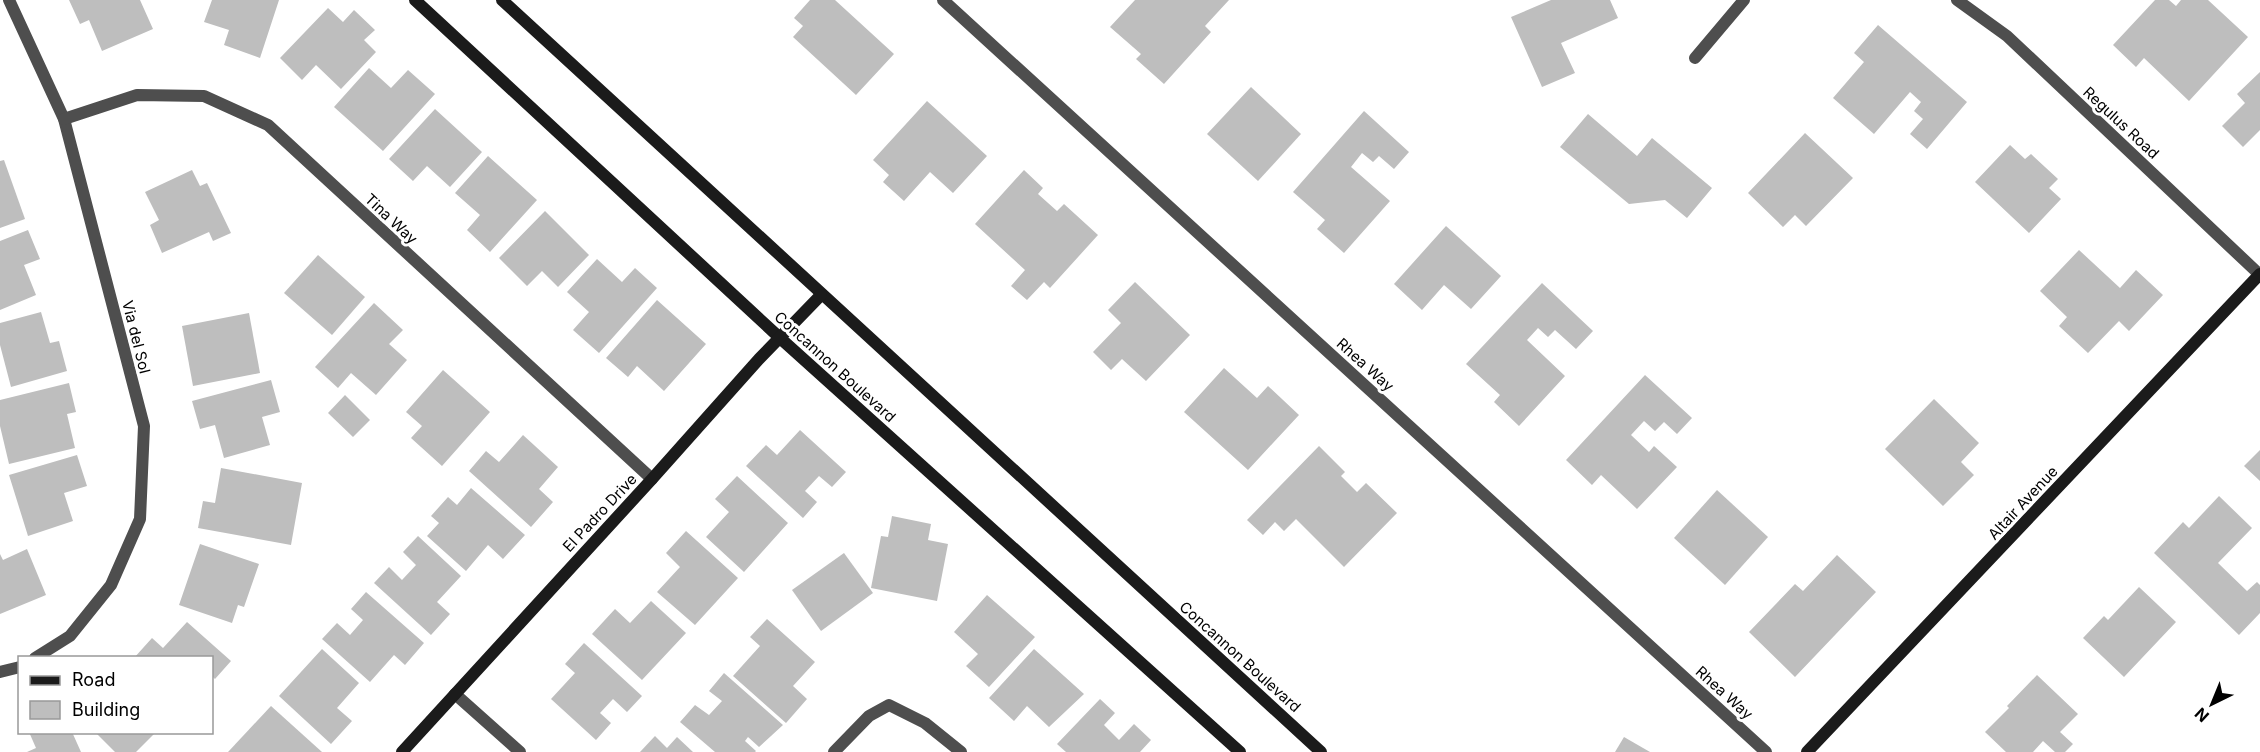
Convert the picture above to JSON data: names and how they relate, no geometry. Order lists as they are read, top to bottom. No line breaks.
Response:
{"streets":{"main road":["Concannon Boulevard","Altair Avenue","El Padro Drive"],"street":["Regulus Road","Tina Way","Via del Sol","Rhea Way"]},"crossings":[["Regulus Road","Altair Avenue"],["Tina Way","Via del Sol"],["Tina Way","El Padro Drive"],["Concannon Boulevard","El Padro Drive"]],"legend":["Road","Building"],"north":"bottom left"}
